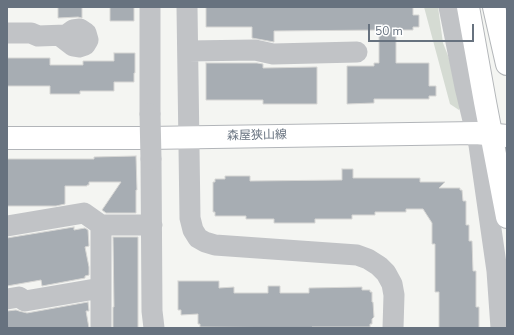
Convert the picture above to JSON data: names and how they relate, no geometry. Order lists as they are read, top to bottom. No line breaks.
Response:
{"streets":{"main road":["森屋狭山線"]},"scale_bar":"50 m"}
